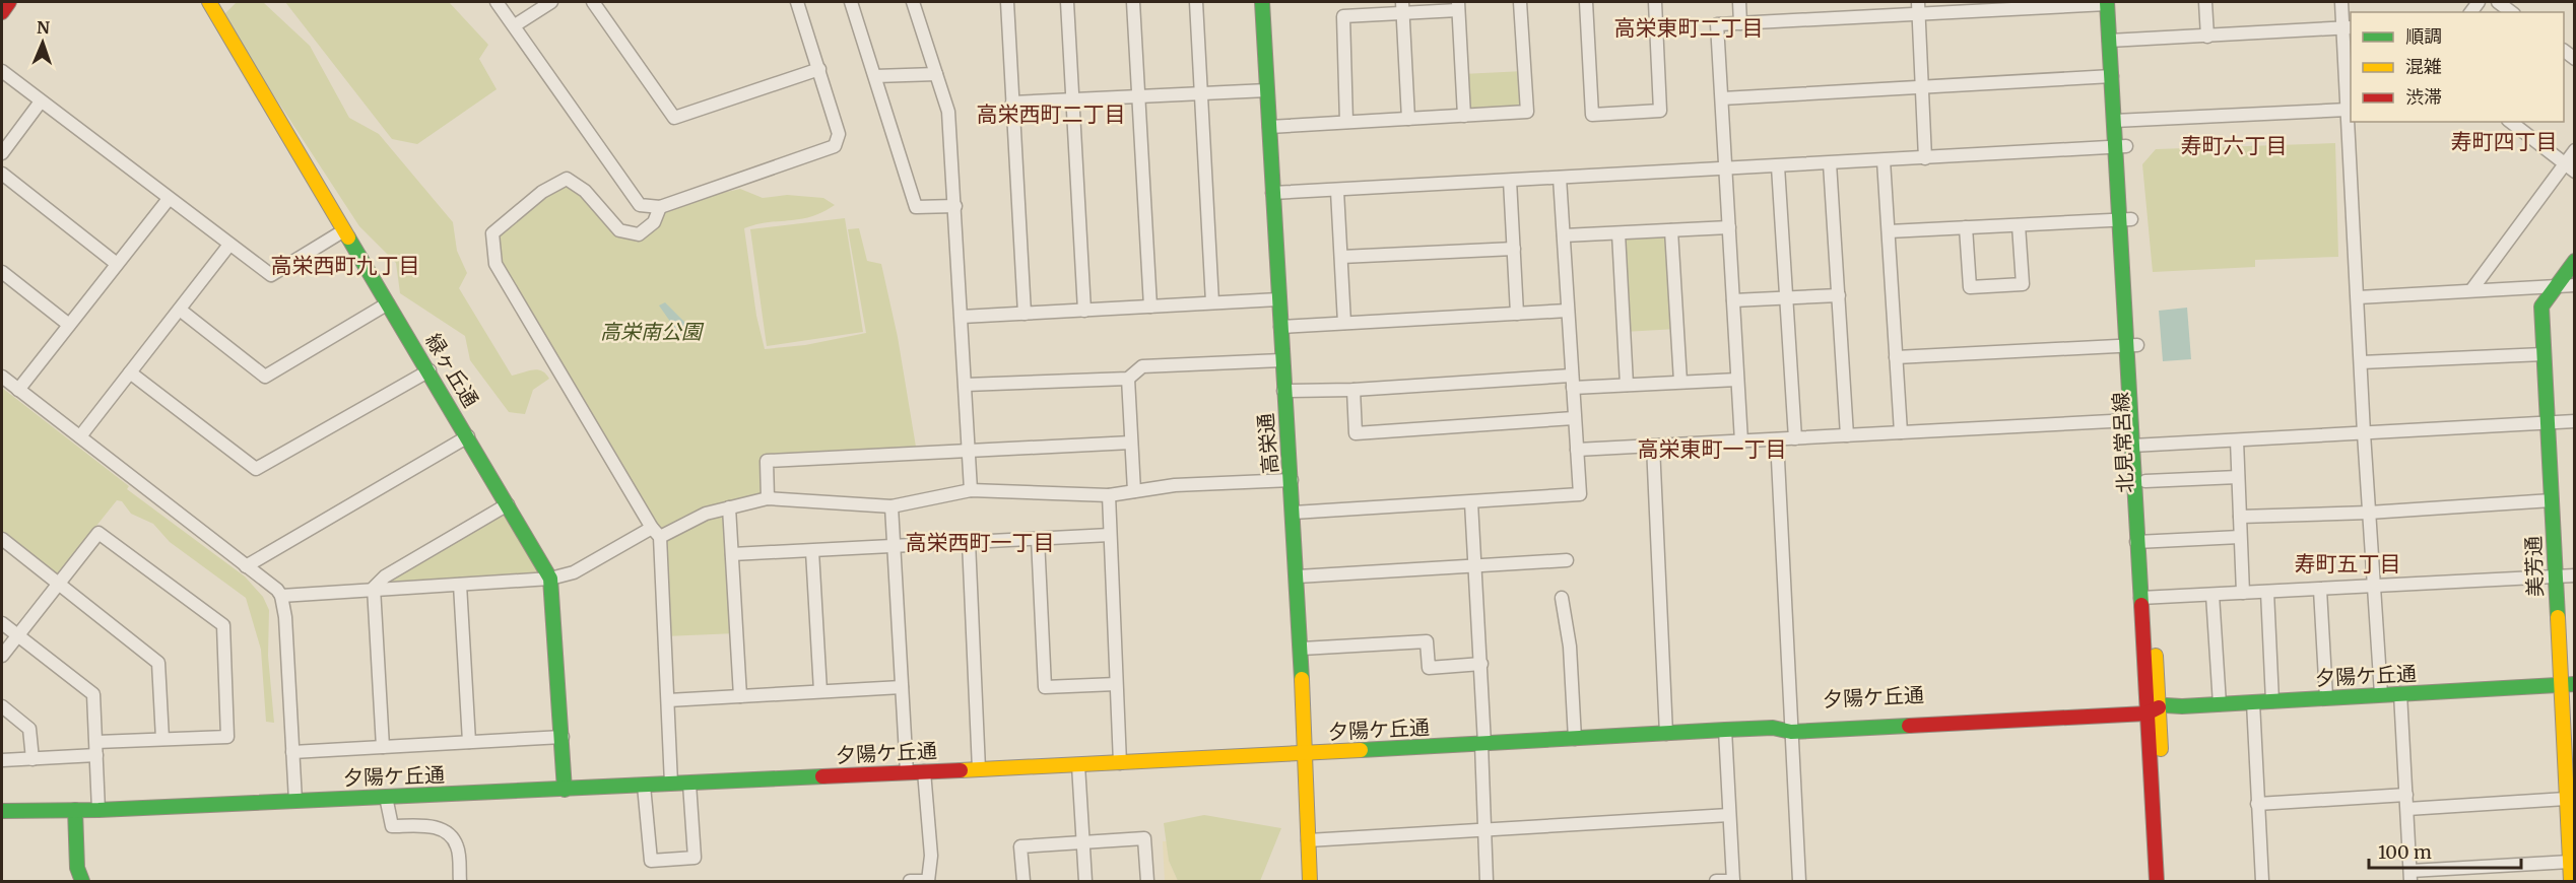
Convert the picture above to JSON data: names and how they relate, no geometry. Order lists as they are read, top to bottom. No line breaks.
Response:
{"streets":{"street":["緑ヶ丘通","北見常呂線","高栄通","美芳通","夕陽ケ丘通"]},"crossings":[["緑ヶ丘通","夕陽ケ丘通"],["北見常呂線","夕陽ケ丘通"],["高栄通","夕陽ケ丘通"],["美芳通","夕陽ケ丘通"]],"districts":["高栄東町二丁目","高栄西町二丁目","寿町四丁目","寿町六丁目","高栄西町九丁目","高栄東町一丁目","高栄西町一丁目","寿町五丁目"],"parks":["高栄南公園"],"legend":["順調","混雑","渋滞"],"scale_bar":"100 m","north":"top"}
